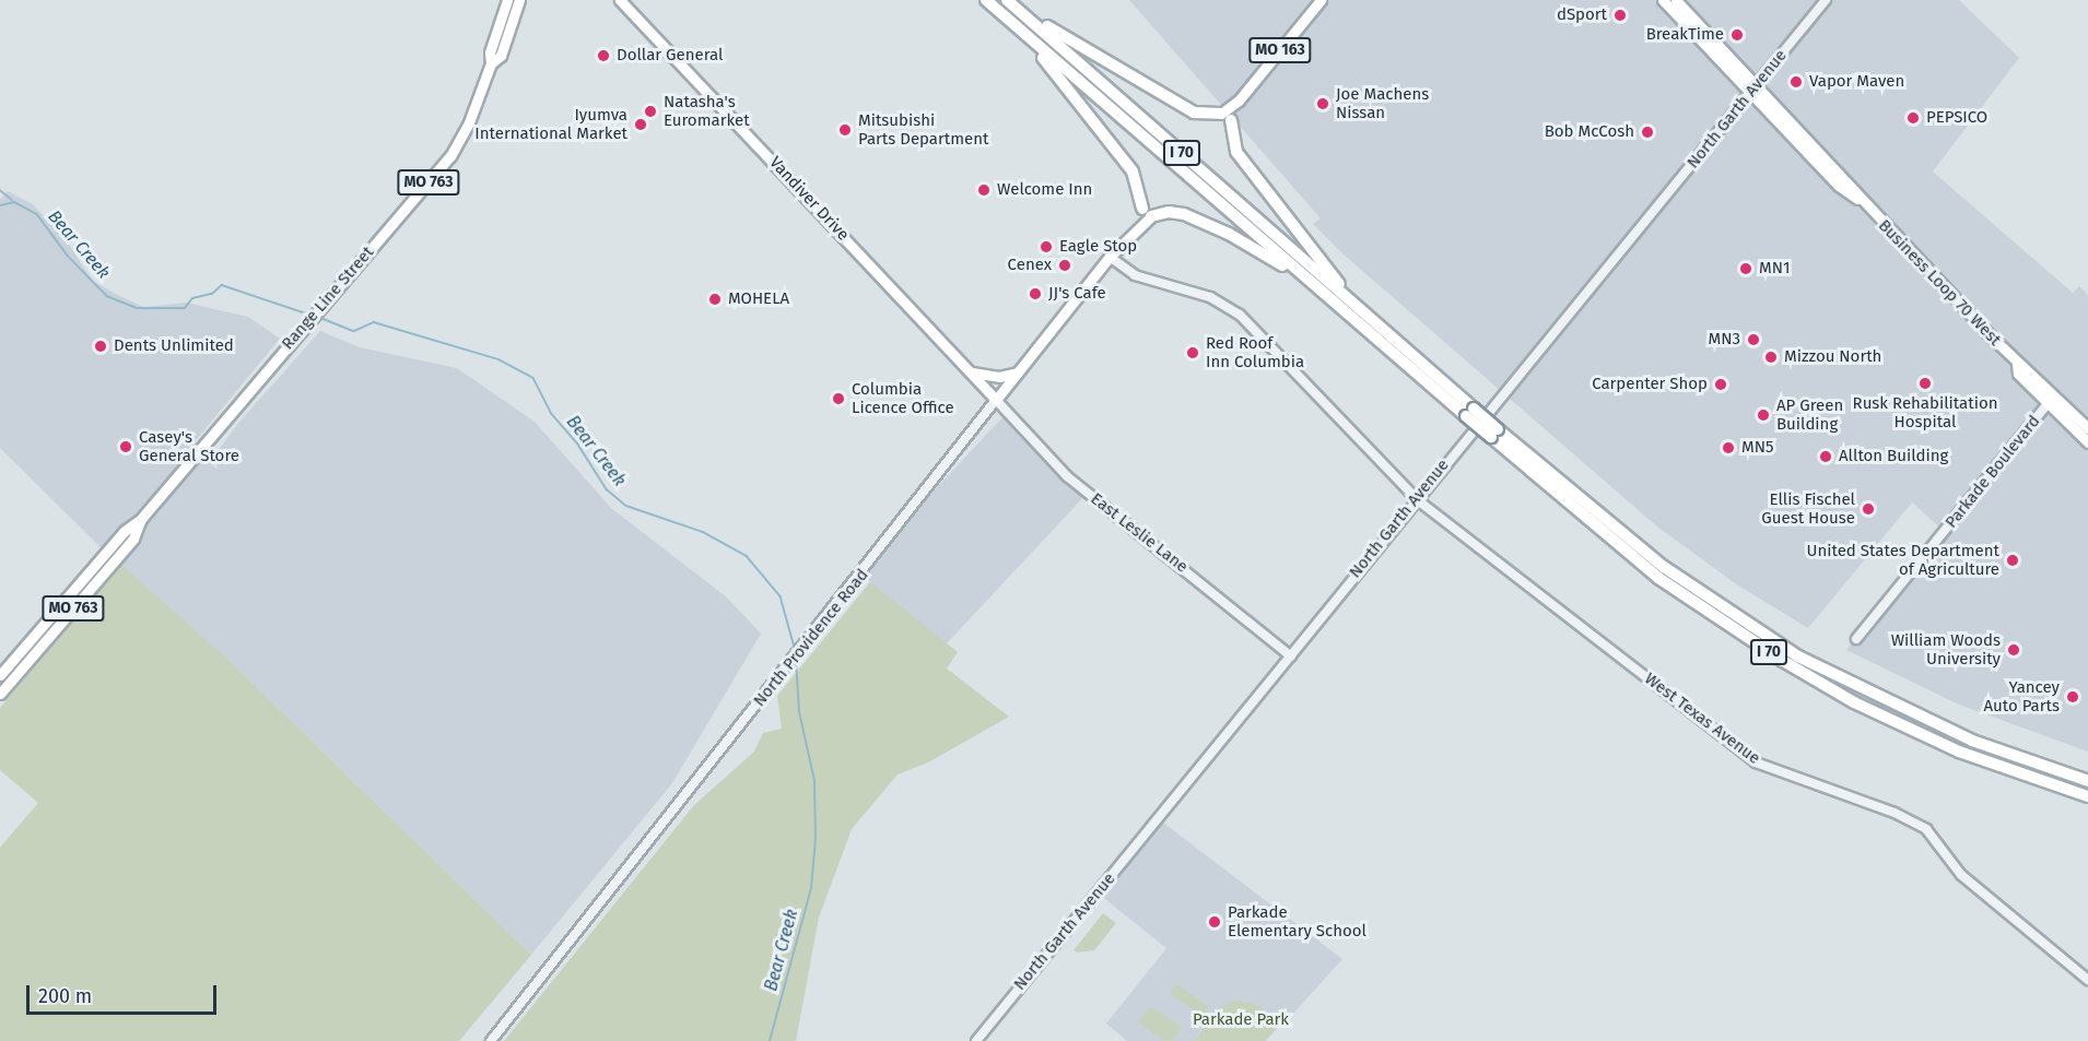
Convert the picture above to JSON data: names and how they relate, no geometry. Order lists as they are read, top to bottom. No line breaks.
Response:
{"streets":{"highway":["I 70"],"main road":["MO 163","MO 763","Vandiver Drive","Business Loop 70 West","Range Line Street","North Providence Road"],"street":["North Garth Avenue","Parkade Boulevard","East Leslie Lane","West Texas Avenue"]},"crossings":[["North Garth Avenue","Business Loop 70 West"],["North Garth Avenue","East Leslie Lane"],["North Garth Avenue","West Texas Avenue"],["Vandiver Drive","East Leslie Lane"],["Vandiver Drive","North Providence Road"],["Business Loop 70 West","Parkade Boulevard"],["East Leslie Lane","North Providence Road"],["North Providence Road","West Texas Avenue"]],"water":["Bear Creek"],"parks":["Parkade Park"],"places":["dSport","BreakTime","Dollar General","Vapor Maven","Joe Machens Nissan","Natasha's Euromarket","PEPSICO","Iyumva International Market","Mitsubishi Parts Department","Bob McCosh","Welcome Inn","Eagle Stop","Cenex","MN1","JJ's Cafe","MOHELA","MN3","Dents Unlimited","Red Roof Inn Columbia","Mizzou North","Rusk Rehabilitation Hospital","Carpenter Shop","Columbia Licence Office","AP Green Building","Casey's General Store","MN5","Allton Building","Ellis Fischel Guest House","United States Department of Agriculture","William Woods University","Yancey Auto Parts","Parkade Elementary School"],"scale_bar":"200 m"}
